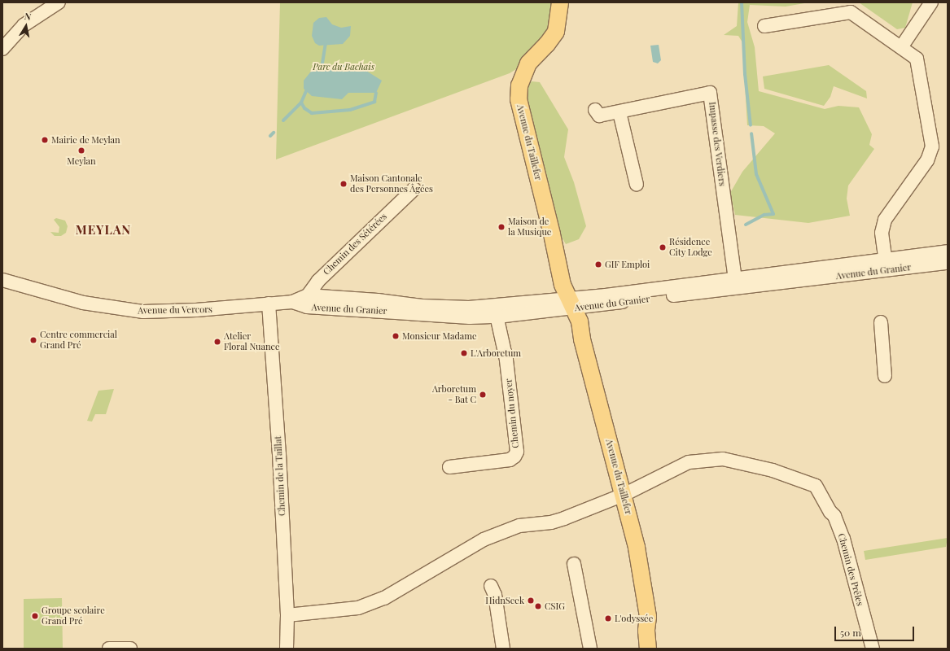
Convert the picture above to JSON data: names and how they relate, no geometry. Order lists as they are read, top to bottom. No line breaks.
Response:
{"streets":{"main road":["Avenue du Taillefer"],"street":["Impasse des Verdiers","Chemin des Sétérées","Avenue du Granier","Avenue du Vercors","Chemin du noyer","Chemin de la Taillat","Chemin des Prêles"]},"crossings":[["Avenue du Taillefer","Avenue du Granier"],["Avenue du Taillefer","Chemin des Prêles"],["Impasse des Verdiers","Avenue du Granier"],["Chemin des Sétérées","Avenue du Granier"],["Avenue du Granier","Avenue du Vercors"],["Avenue du Granier","Chemin du noyer"],["Avenue du Vercors","Chemin de la Taillat"],["Chemin de la Taillat","Chemin des Prêles"]],"districts":["MEYLAN"],"parks":["Parc du Bachais"],"places":["Mairie de Meylan","Meylan","Maison Cantonale des Personnes Âgées","Maison de la Musique","Résidence City Lodge","GIF Emploi","Monsieur Madame","Centre commercial Grand Pré","Atelier Floral Nuance","L'Arboretum","Arboretum - Bat C","HidnSeek","CSIG","Groupe scolaire Grand Pré","L'odyssée"],"scale_bar":"50 m","north":"top"}
